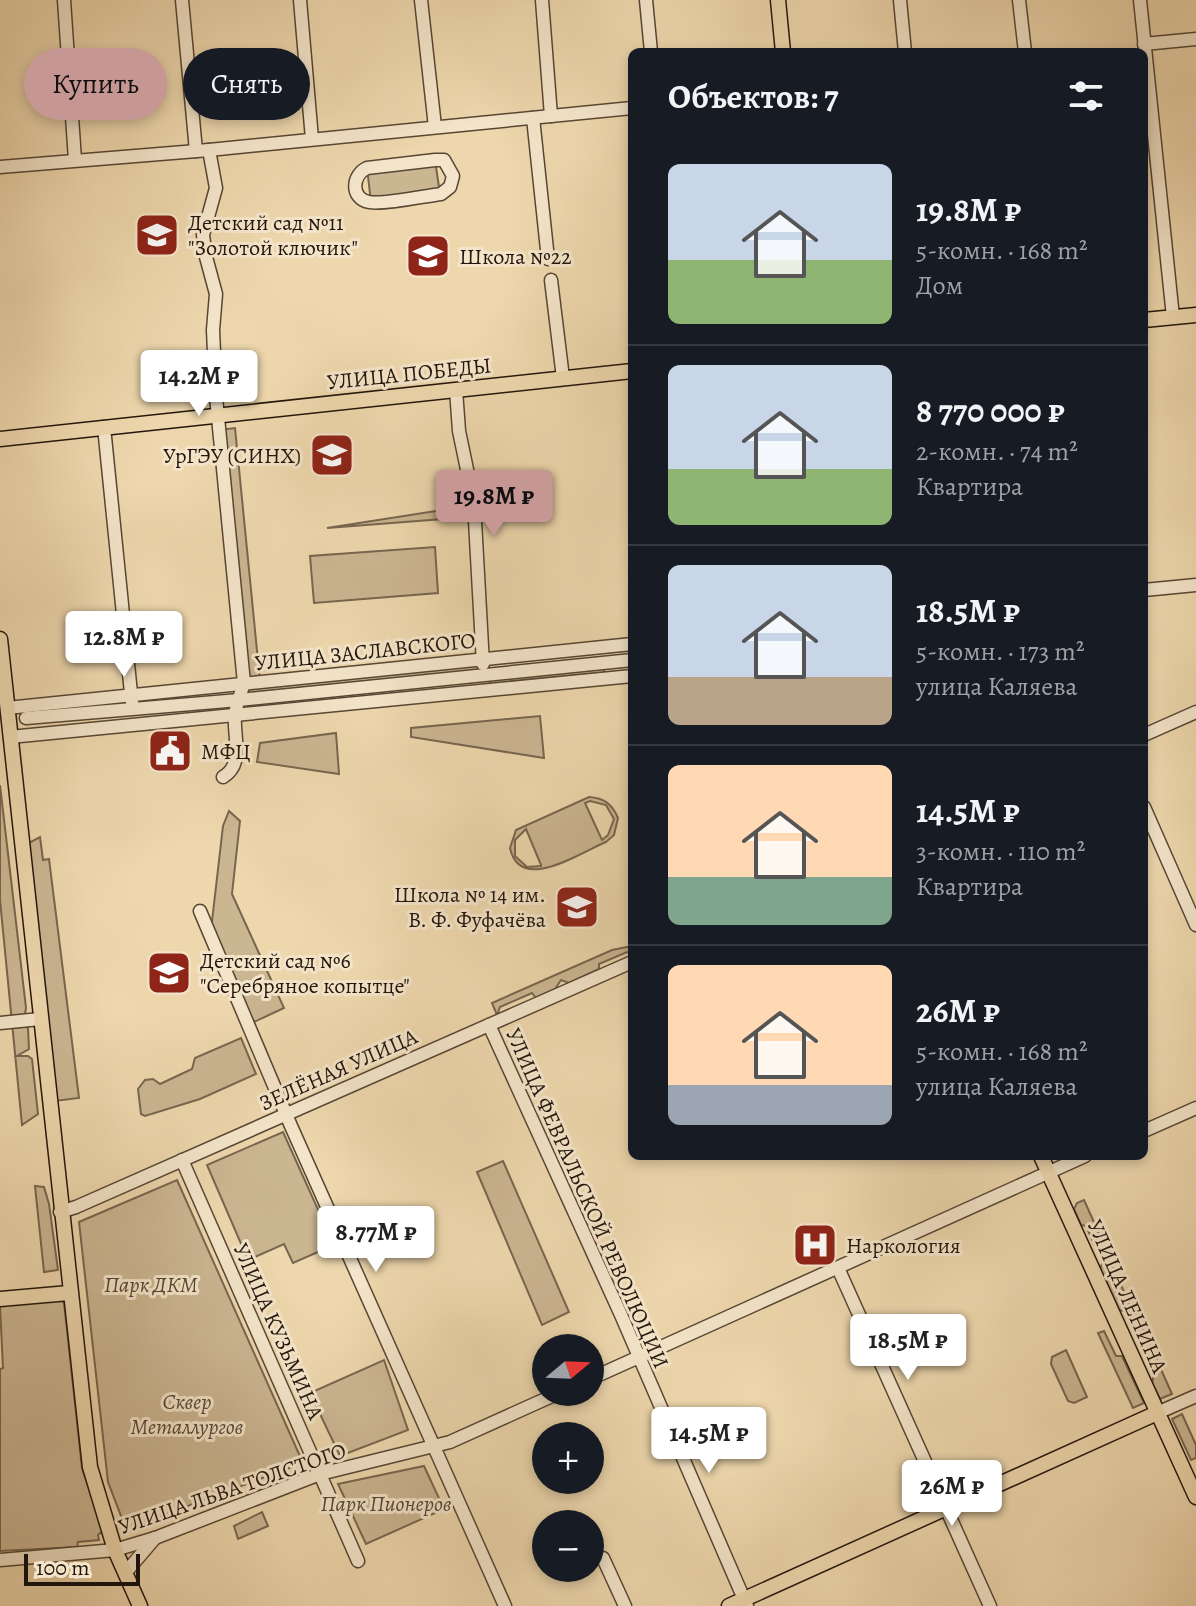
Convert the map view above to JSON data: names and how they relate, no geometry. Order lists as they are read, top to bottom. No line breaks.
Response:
{"streets":{"main road":["УЛИЦА ПОБЕДЫ","УЛИЦА ЛЕНИНА"],"street":["УЛИЦА ЗАСЛАВСКОГО","ЗЕЛЁНАЯ УЛИЦА","УЛИЦА ФЕВРАЛЬСКОЙ РЕВОЛЮЦИИ","УЛИЦА КУЗЬМИНА","УЛИЦА ЛЬВА ТОЛСТОГО"]},"crossings":[["ЗЕЛЁНАЯ УЛИЦА","УЛИЦА ФЕВРАЛЬСКОЙ РЕВОЛЮЦИИ"],["ЗЕЛЁНАЯ УЛИЦА","УЛИЦА КУЗЬМИНА"],["УЛИЦА КУЗЬМИНА","УЛИЦА ЛЬВА ТОЛСТОГО"]],"parks":["Парк ДКМ","Сквер Металлургов","Парк Пионеров"],"places":{"school or university":["Детский сад №11 \"Золотой ключик\"","Школа №22","УрГЭУ (СИНХ)","Школа № 14 им. В. Ф. Фуфачёва","Детский сад №6 \"Серебряное копытце\""],"public building":["МФЦ"],"hospital":["Наркология"]},"scale_bar":"100 m","north":"right","page":{"chip":["Купить","Снять"],"heading":"Объектов: 7","list":[{"name":"19.8M ₽","note":"5-комн. · 168 m² · Дом"},{"name":"8 770 000 ₽","note":"2-комн. · 74 m² · Квартира"},{"name":"18.5M ₽","note":"5-комн. · 173 m² · улица Каляева"},{"name":"14.5M ₽","note":"3-комн. · 110 m² · Квартира"},{"name":"26M ₽","note":"5-комн. · 168 m² · улица Каляева"}],"price":["14.2M ₽","19.8M ₽","12.8M ₽","8.77M ₽","18.5M ₽","14.5M ₽","26M ₽"],"map_buttons":["+","−"],"scale":"100 m"}}
